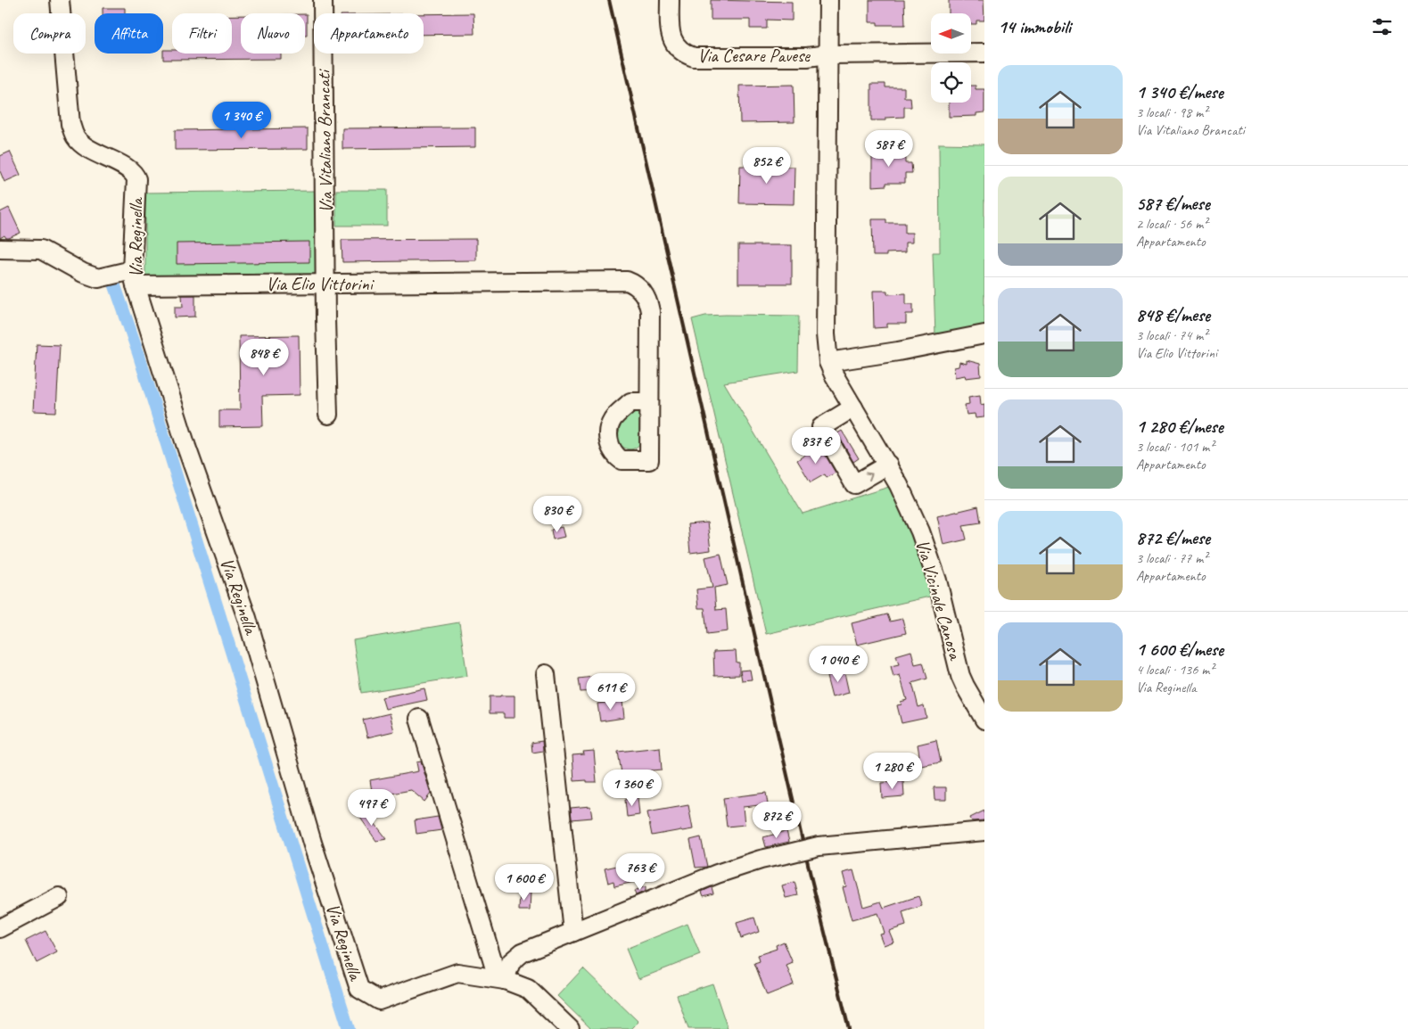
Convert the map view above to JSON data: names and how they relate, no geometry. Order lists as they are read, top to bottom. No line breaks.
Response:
{"streets":{"street":["Via Cesare Pavese","Via Vitaliano Brancati","Via Reginella","Via Elio Vittorini","Via Vicinale Canosa"]},"crossings":[["Via Vitaliano Brancati","Via Elio Vittorini"],["Via Reginella","Via Elio Vittorini"]],"north":"left","page":{"heading":"14 immobili","chip":["Compra","Affitta","Filtri","Nuovo","Appartamento"],"list":[{"name":"1 340 €/mese","note":"3 locali · 98 m² · Via Vitaliano Brancati"},{"name":"587 €/mese","note":"2 locali · 56 m² · Appartamento"},{"name":"848 €/mese","note":"3 locali · 74 m² · Via Elio Vittorini"},{"name":"1 280 €/mese","note":"3 locali · 101 m² · Appartamento"},{"name":"872 €/mese","note":"3 locali · 77 m² · Appartamento"},{"name":"1 600 €/mese","note":"4 locali · 136 m² · Via Reginella"}],"price":["1 340 €","587 €","852 €","848 €","837 €","830 €","1 040 €","611 €","1 280 €","1 360 €","497 €","872 €","763 €","1 600 €"]}}
